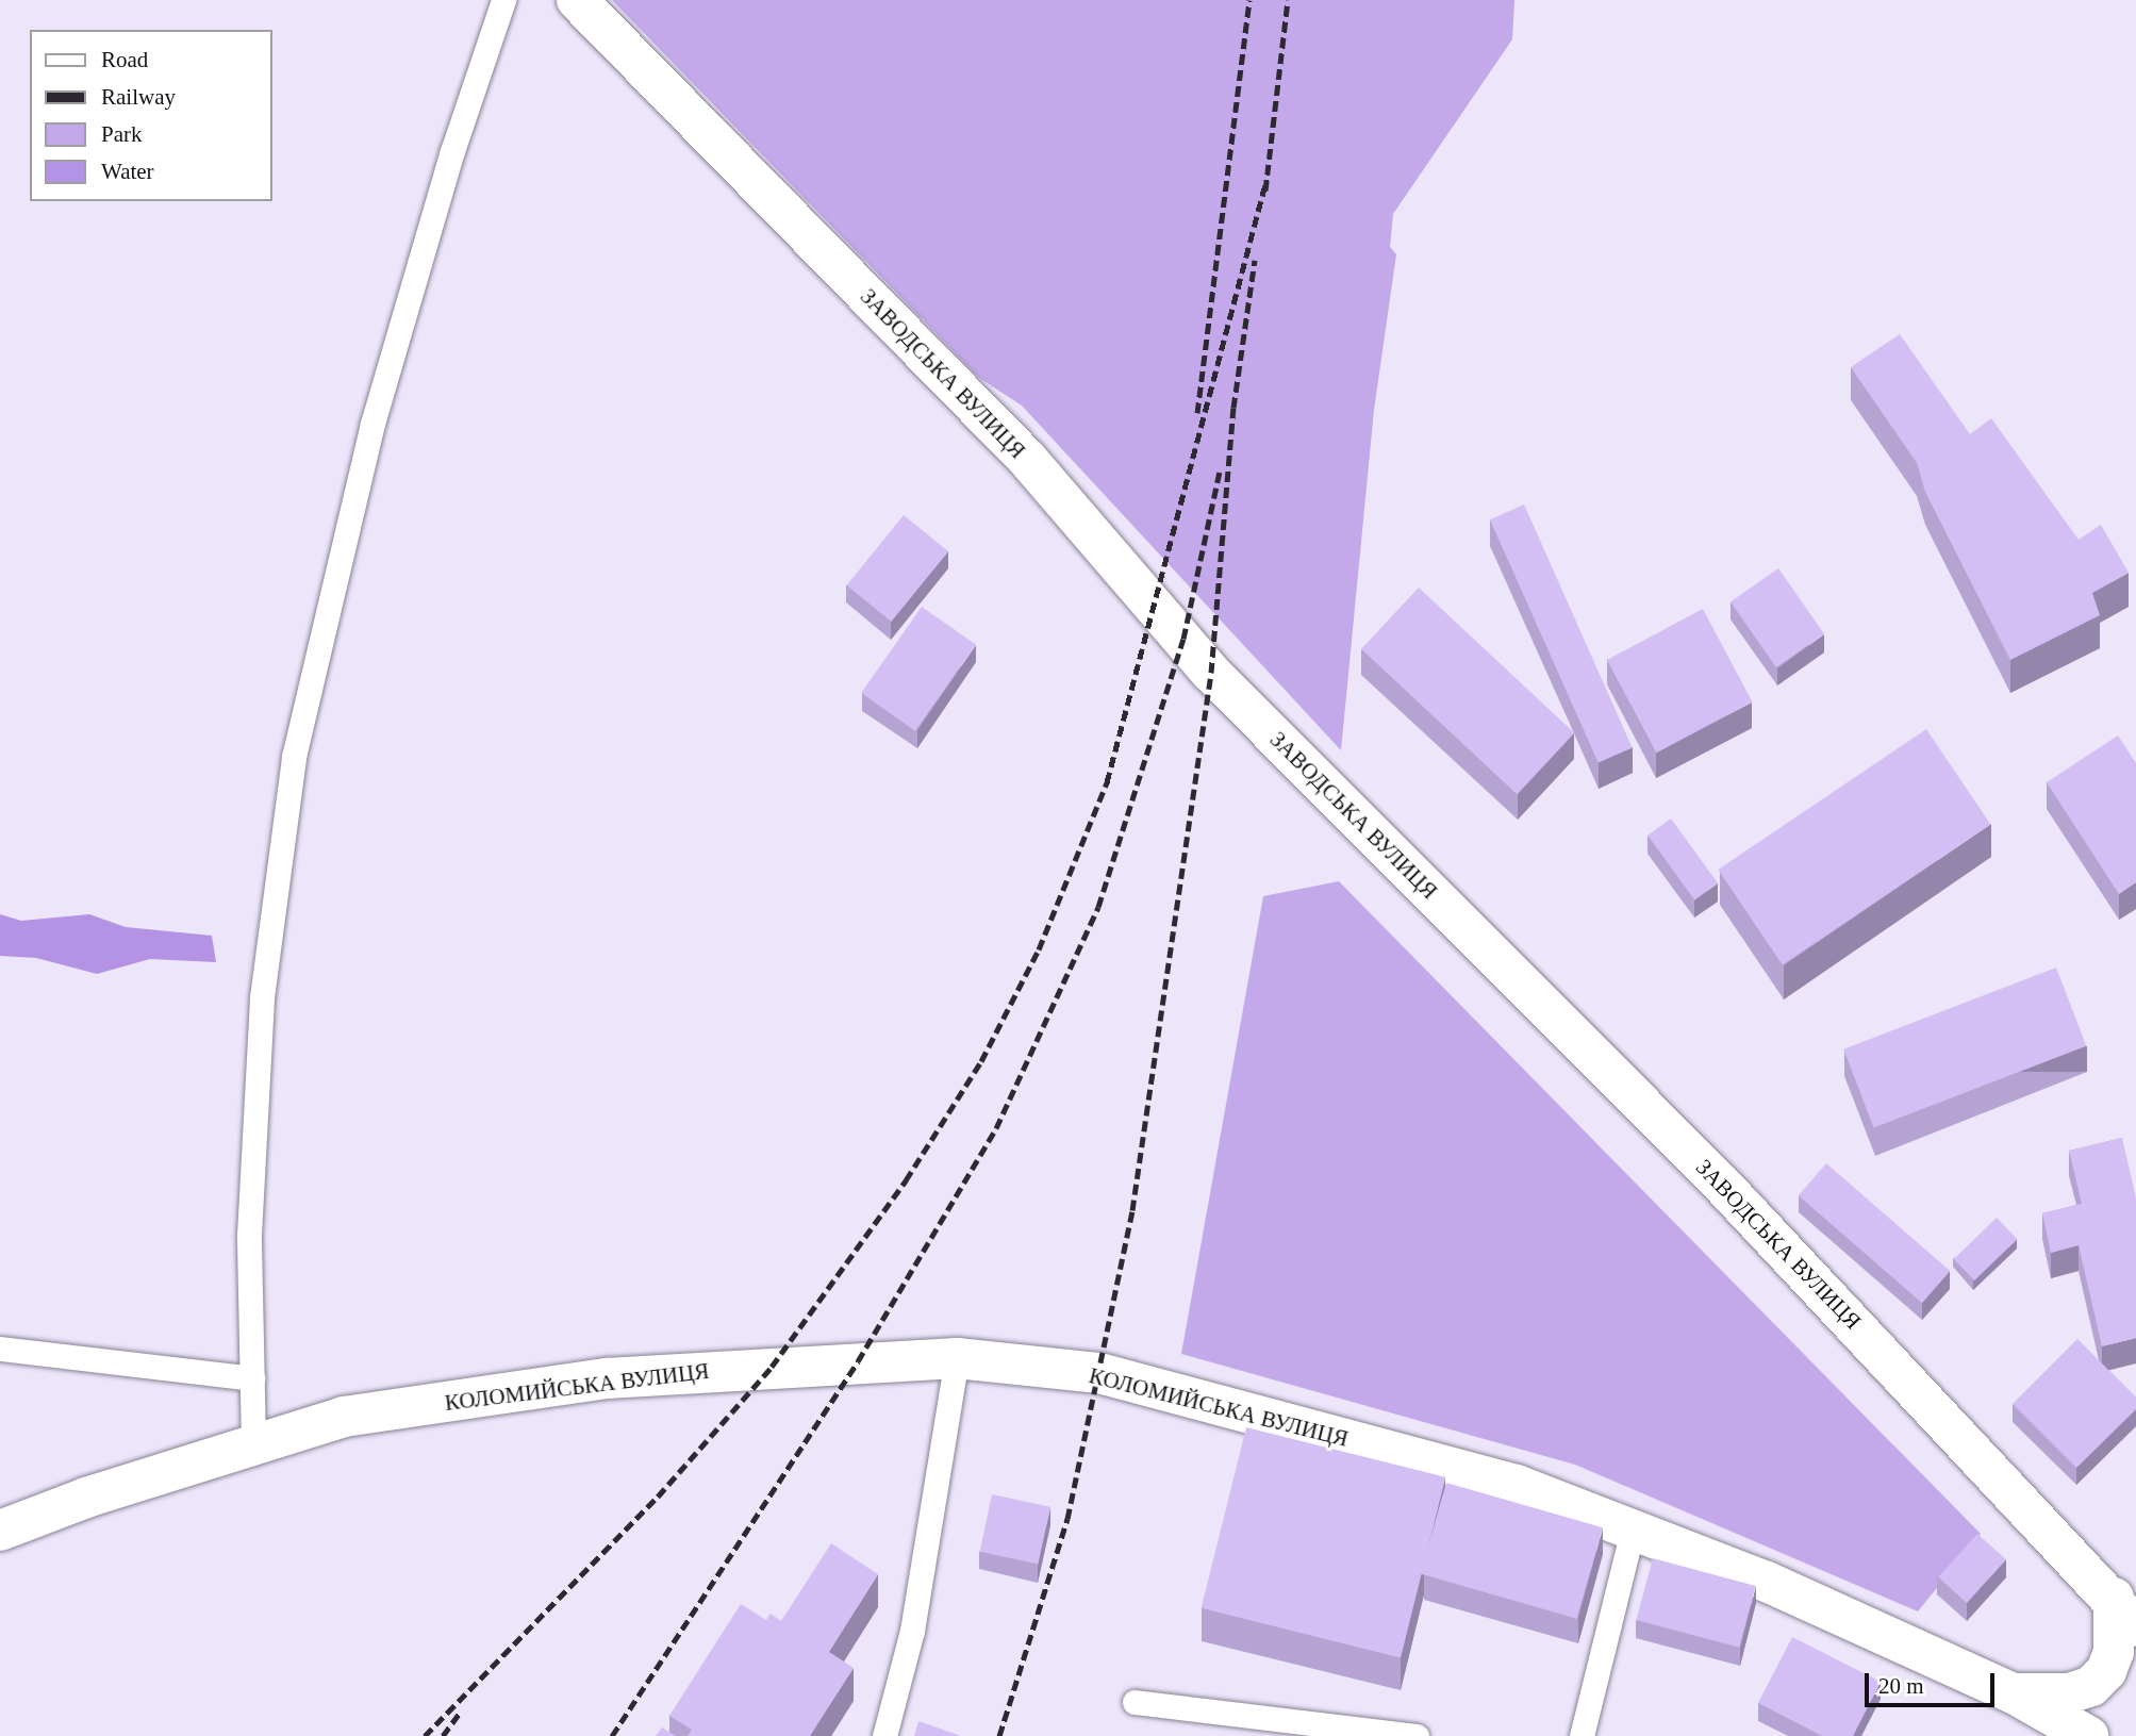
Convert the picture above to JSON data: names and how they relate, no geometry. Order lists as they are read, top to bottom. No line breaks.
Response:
{"streets":{"main road":["ЗАВОДСЬКА ВУЛИЦЯ","КОЛОМИЙСЬКА ВУЛИЦЯ"]},"legend":["Road","Railway","Park","Water"],"scale_bar":"20 m"}
